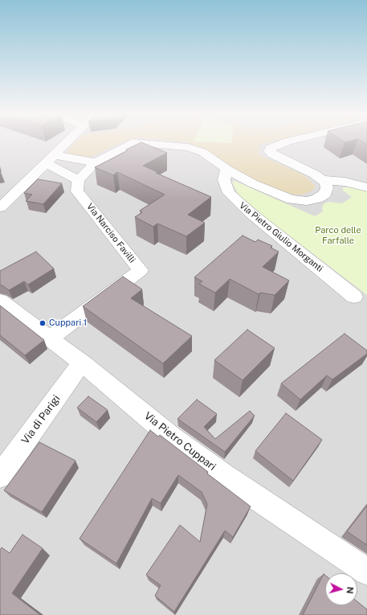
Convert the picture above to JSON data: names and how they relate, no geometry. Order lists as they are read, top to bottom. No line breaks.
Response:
{"streets":{"street":["Via Narciso Favilli","Via Pietro Giulio Morganti","Via di Parigi","Via Pietro Cuppari"]},"crossings":[["Via Narciso Favilli","Via Pietro Cuppari"],["Via di Parigi","Via Pietro Cuppari"]],"parks":["Parco delle Farfalle"],"places":["Cuppari 1"],"north":"right"}
